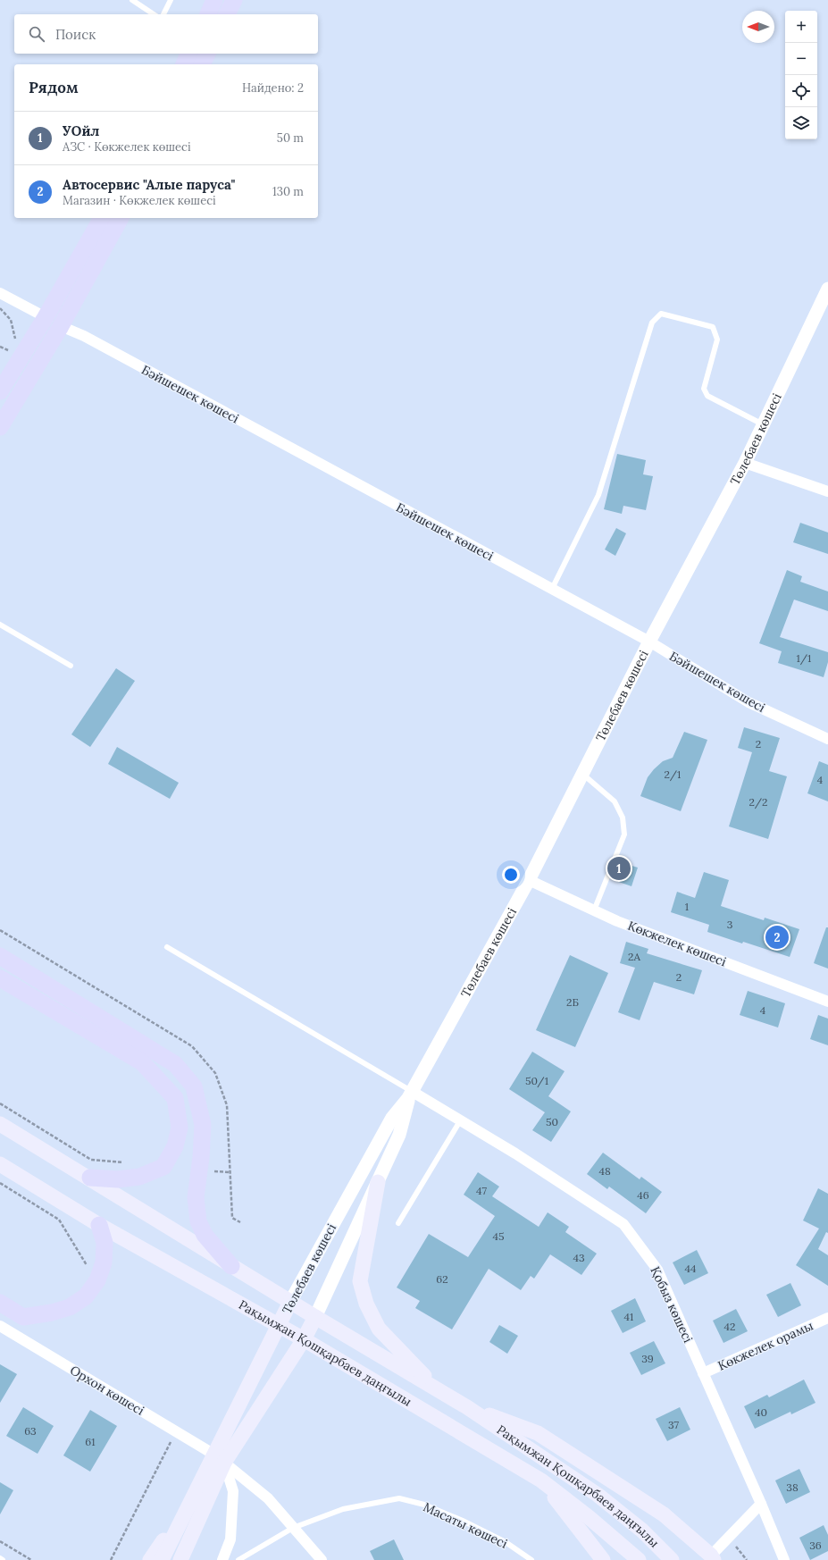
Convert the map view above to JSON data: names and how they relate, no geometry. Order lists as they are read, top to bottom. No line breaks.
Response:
{"streets":{"main road":["Төлебаев көшесі","Рақымжан Қошқарбаев даңғылы"],"street":["Бәйшешек көшесі","Көкжелек көшесі","Қобыз көшесі","Көкжелек орамы","Орхон көшесі"],"lane":["Масаты көшесі"]},"crossings":[["Бәйшешек көшесі","Төлебаев көшесі"],["Төлебаев көшесі","Көкжелек көшесі"],["Төлебаев көшесі","Қобыз көшесі"],["Төлебаев көшесі","Рақымжан Қошқарбаев даңғылы"],["Төлебаев көшесі","Орхон көшесі"],["Қобыз көшесі","Көкжелек орамы"],["Орхон көшесі","Масаты көшесі"]],"house_numbers":["1/1","2","2/1","4","2/2","1","3","2А","2","2Б","4","50/1","50","48","47","46","45","43","44","62","41","42","39","40","37","63","61","38","36"],"north":"left","page":{"map_buttons":["+","−"],"search":"Поиск","heading":["Рядом","Найдено: 2"],"list":[{"mark":"1","name":"УОйл","note":"АЗС · Көкжелек көшесі","value":"50 m"},{"mark":"2","name":"Автосервис \"Алые паруса\"","note":"Магазин · Көкжелек көшесі","value":"130 m"}],"pins":["1","2"]}}
